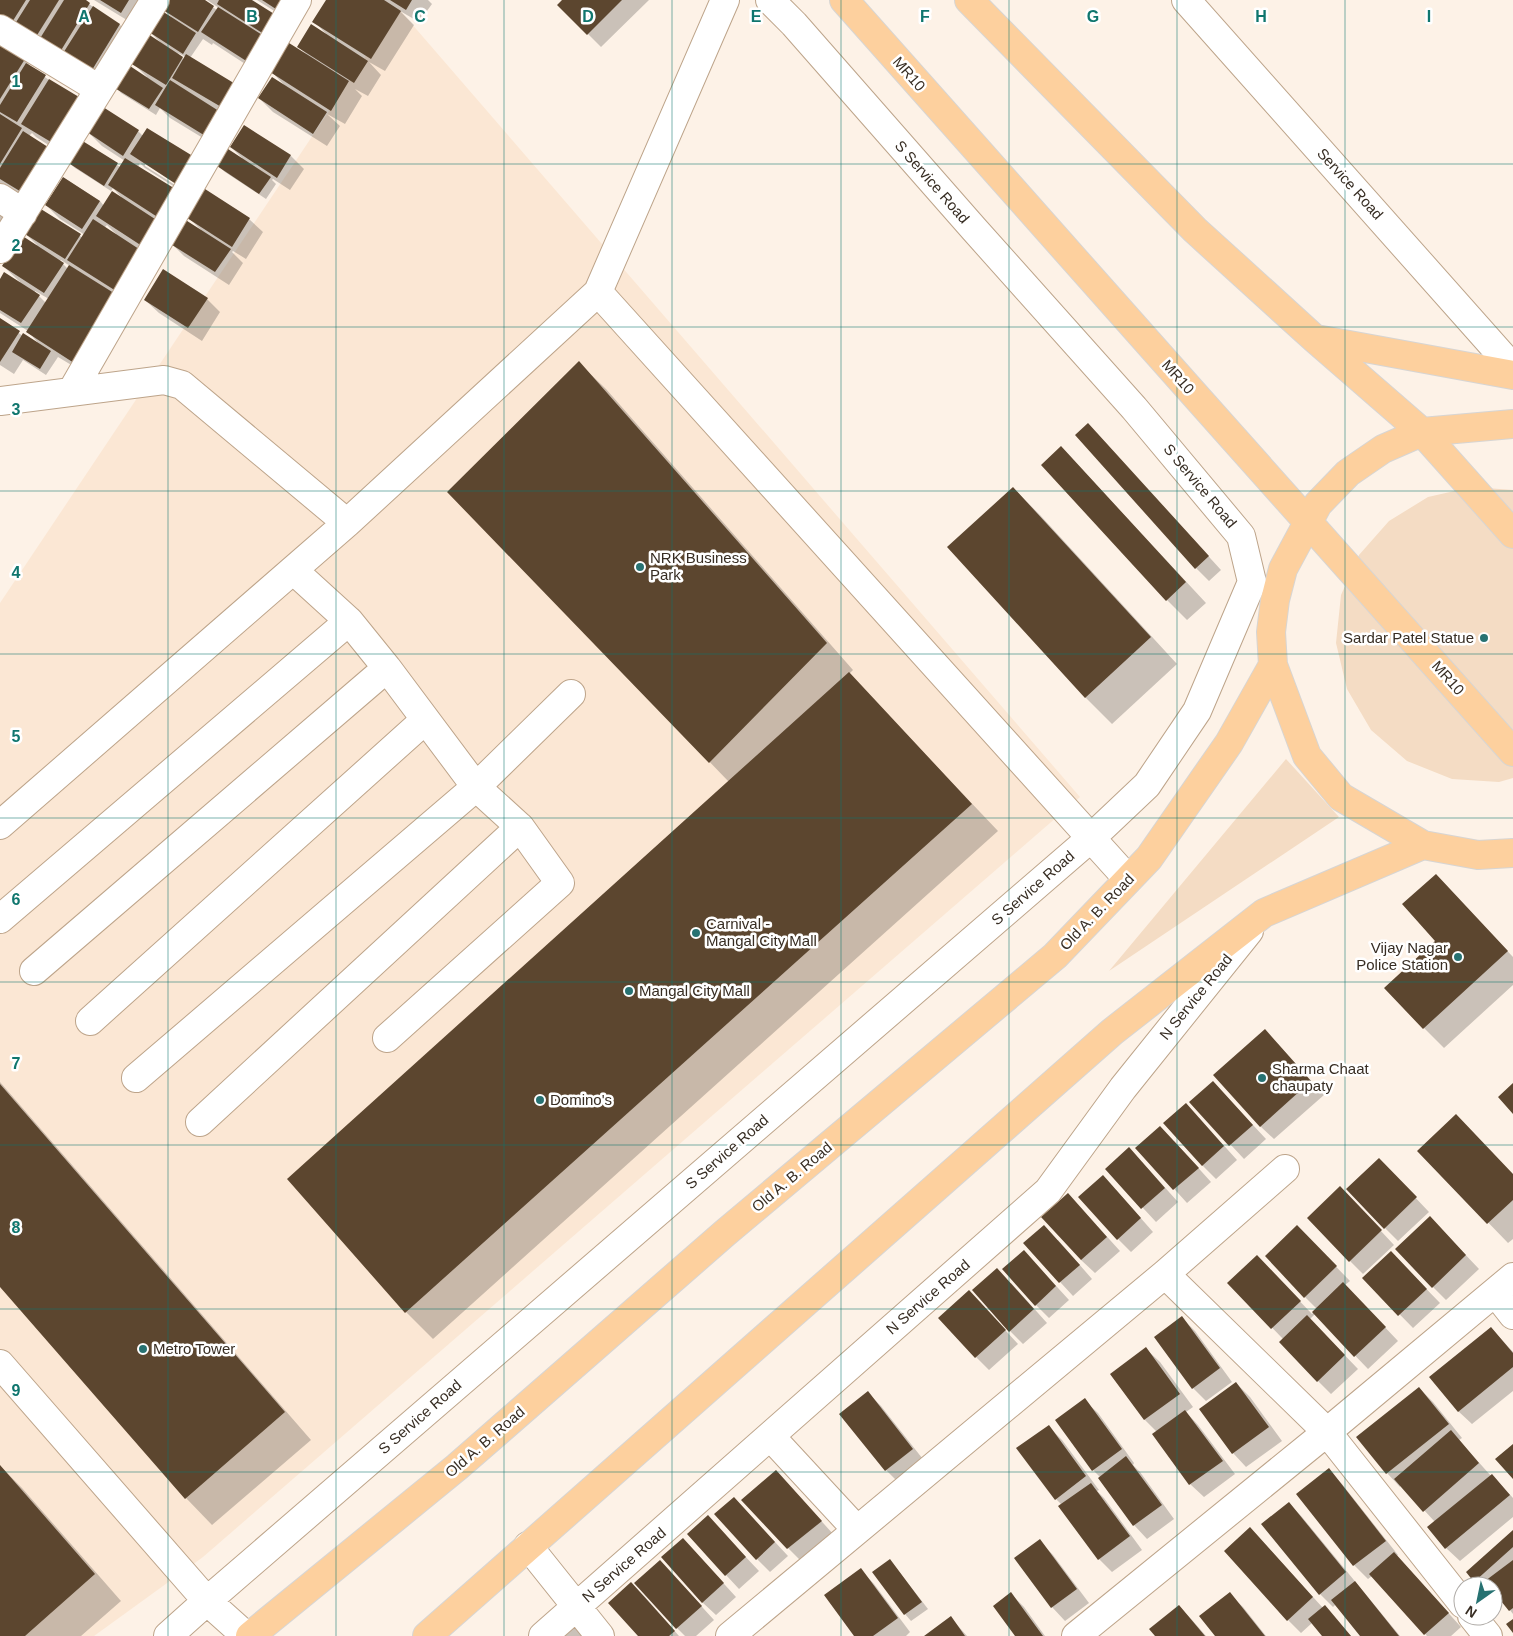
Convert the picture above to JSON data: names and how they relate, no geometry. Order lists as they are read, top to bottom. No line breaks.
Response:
{"streets":{"main road":["MR10","Old A. B. Road"],"street":["S Service Road","Service Road","N Service Road"]},"places":["NRK Business Park","Sardar Patel Statue","Carnival - Mangal City Mall","Vijay Nagar Police Station","Mangal City Mall","Sharma Chaat chaupaty","Domino's","Metro Tower"],"north":"bottom left","grid":{"columns":["A","B","C","D","E","F","G","H","I"],"rows":["1","2","3","4","5","6","7","8","9"]}}
